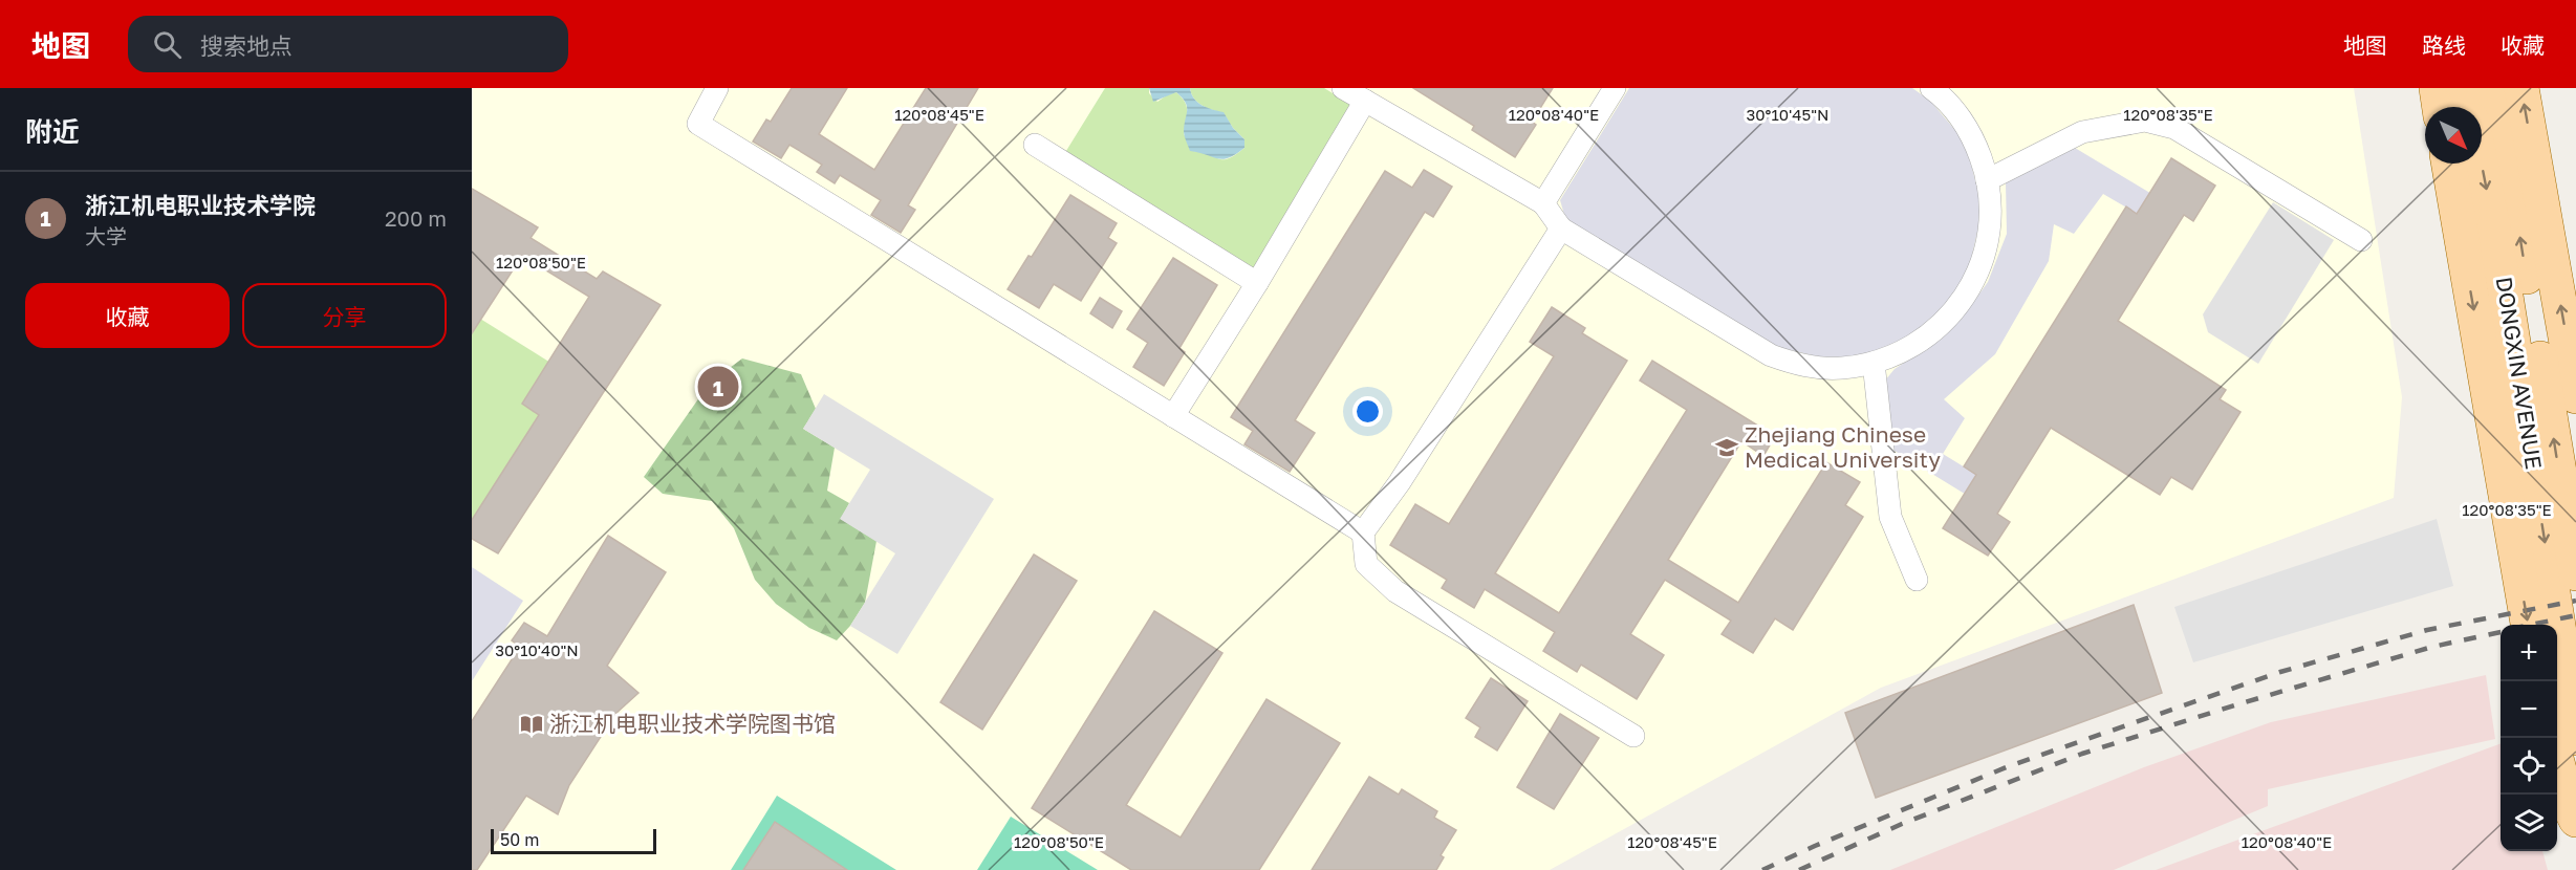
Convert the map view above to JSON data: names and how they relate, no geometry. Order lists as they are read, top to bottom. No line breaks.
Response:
{"streets":{"main road":["DONGXIN AVENUE"]},"places":{"school or university":["Zhejiang Chinese Medical University"],"library":["浙江机电职业技术学院图书馆"]},"scale_bar":"50 m","north":"bottom right","page":{"header":"地图","search":"搜索地点","nav":["地图","路线","收藏"],"heading":"附近","list":[{"mark":"1","name":"浙江机电职业技术学院","note":"大学","value":"200 m"}],"buttons":["收藏","分享"],"pins":"1","map_buttons":["+","−"],"scale":"50 m"},"coordinates":["30°10'45\"N","120°08'45\"E","120°08'40\"E","120°08'35\"E","120°08'50\"E","30°10'40\"N"]}
